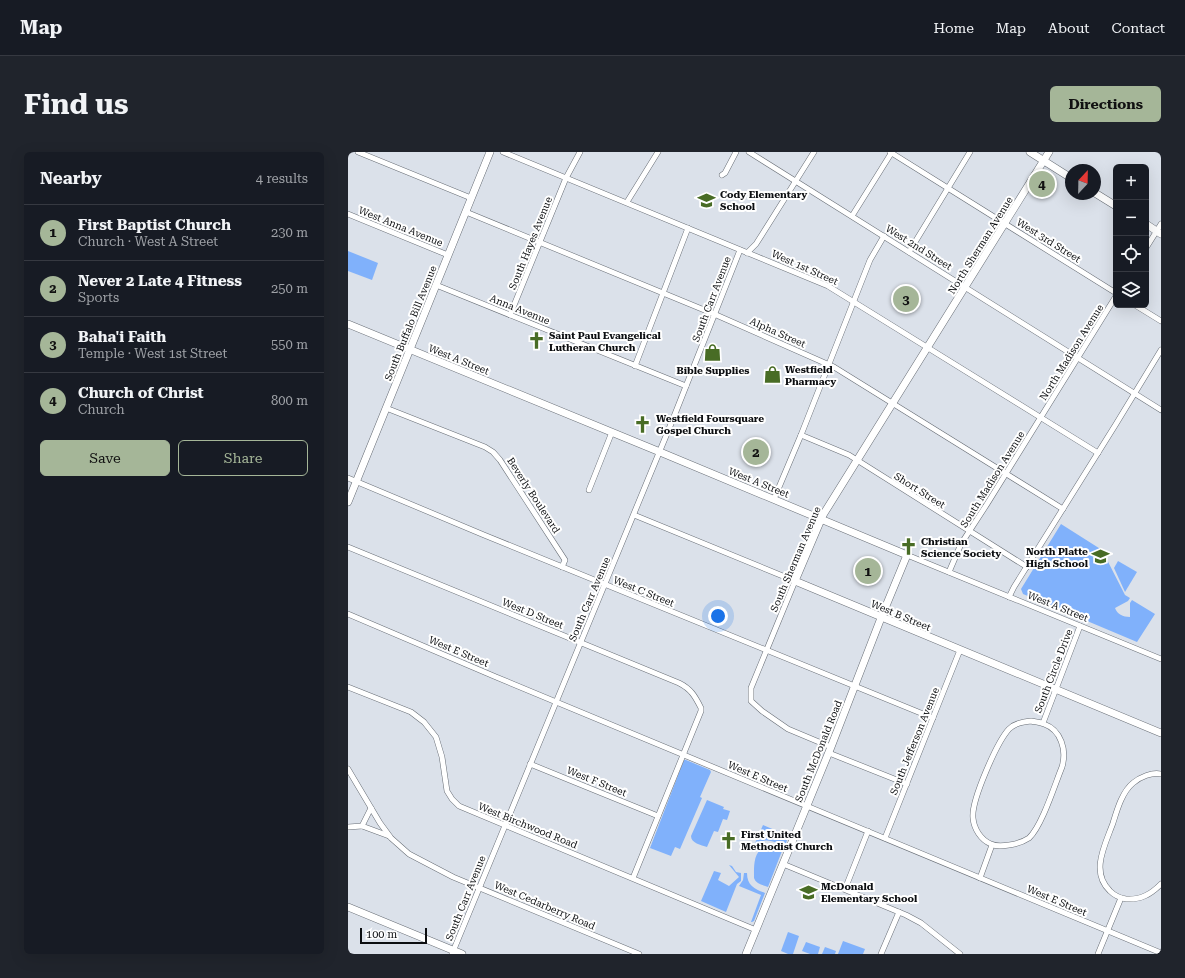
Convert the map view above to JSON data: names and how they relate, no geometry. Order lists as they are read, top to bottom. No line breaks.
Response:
{"streets":{"street":["West Anna Avenue","West 3rd Street","South Hayes Avenue","North Sherman Avenue","West 2nd Street","West 1st Street","South Carr Avenue","Anna Avenue","South Buffalo Bill Avenue","Alpha Street","North Madison Avenue","West A Street","South Madison Avenue","Short Street","Beverly Boulevard","South Sherman Avenue","West C Street","West D Street","West B Street","West E Street","South Circle Drive","South Jefferson Avenue","South McDonald Road","West F Street","West Birchwood Road","West Cedarberry Road"]},"crossings":[["West Anna Avenue","South Buffalo Bill Avenue"],["West 3rd Street","North Sherman Avenue"],["South Hayes Avenue","West 1st Street"],["South Hayes Avenue","Anna Avenue"],["South Hayes Avenue","Alpha Street"],["North Sherman Avenue","West 2nd Street"],["North Sherman Avenue","West 1st Street"],["North Sherman Avenue","South Sherman Avenue"],["West 2nd Street","North Madison Avenue"],["West 1st Street","South Carr Avenue"],["West 1st Street","North Madison Avenue"],["West 1st Street","South Madison Avenue"],["West 1st Street","South Sherman Avenue"],["South Carr Avenue","Anna Avenue"],["South Carr Avenue","Alpha Street"],["South Carr Avenue","West A Street"],["South Carr Avenue","West C Street"],["South Carr Avenue","West D Street"],["South Carr Avenue","West B Street"],["South Carr Avenue","West E Street"],["South Carr Avenue","West F Street"],["South Carr Avenue","West Birchwood Road"],["South Carr Avenue","West Cedarberry Road"],["Anna Avenue","South Buffalo Bill Avenue"],["South Buffalo Bill Avenue","Alpha Street"],["South Buffalo Bill Avenue","West A Street"],["South Buffalo Bill Avenue","Beverly Boulevard"],["South Buffalo Bill Avenue","West C Street"],["Alpha Street","South Madison Avenue"],["Alpha Street","South Sherman Avenue"],["North Madison Avenue","South Madison Avenue"],["West A Street","South Madison Avenue"],["West A Street","South Sherman Avenue"],["West A Street","South Circle Drive"],["West A Street","South McDonald Road"],["South Madison Avenue","Short Street"],["Short Street","South Sherman Avenue"],["Beverly Boulevard","West C Street"],["South Sherman Avenue","West C Street"],["South Sherman Avenue","West B Street"],["South Sherman Avenue","South McDonald Road"],["West C Street","South Jefferson Avenue"],["West C Street","South McDonald Road"],["West D Street","West E Street"],["West B Street","South Circle Drive"],["West B Street","South Jefferson Avenue"],["West B Street","South McDonald Road"],["West E Street","South Jefferson Avenue"],["West E Street","South McDonald Road"],["South McDonald Road","West Birchwood Road"]],"places":{"school or university":["Cody Elementary School","North Platte High School","McDonald Elementary School"],"church":["Saint Paul Evangelical Lutheran Church","Westfield Foursquare Gospel Church","Christian Science Society","First United Methodist Church"],"shop":["Bible Supplies","Westfield Pharmacy"]},"scale_bar":"100 m","north":"top","page":{"header":"Map","nav":["Home","Map","About","Contact"],"buttons":["Directions",["Save","Share"]],"title":"Find us","heading":["Nearby","4 results"],"map_buttons":["+","−"],"pins":["4","3","2","1"],"list":[{"mark":"1","name":"First Baptist Church","note":"Church · West A Street","value":"230 m"},{"mark":"2","name":"Never 2 Late 4 Fitness","note":"Sports","value":"250 m"},{"mark":"3","name":"Baha'i Faith","note":"Temple · West 1st Street","value":"550 m"},{"mark":"4","name":"Church of Christ","note":"Church","value":"800 m"}],"scale":"100 m"}}
